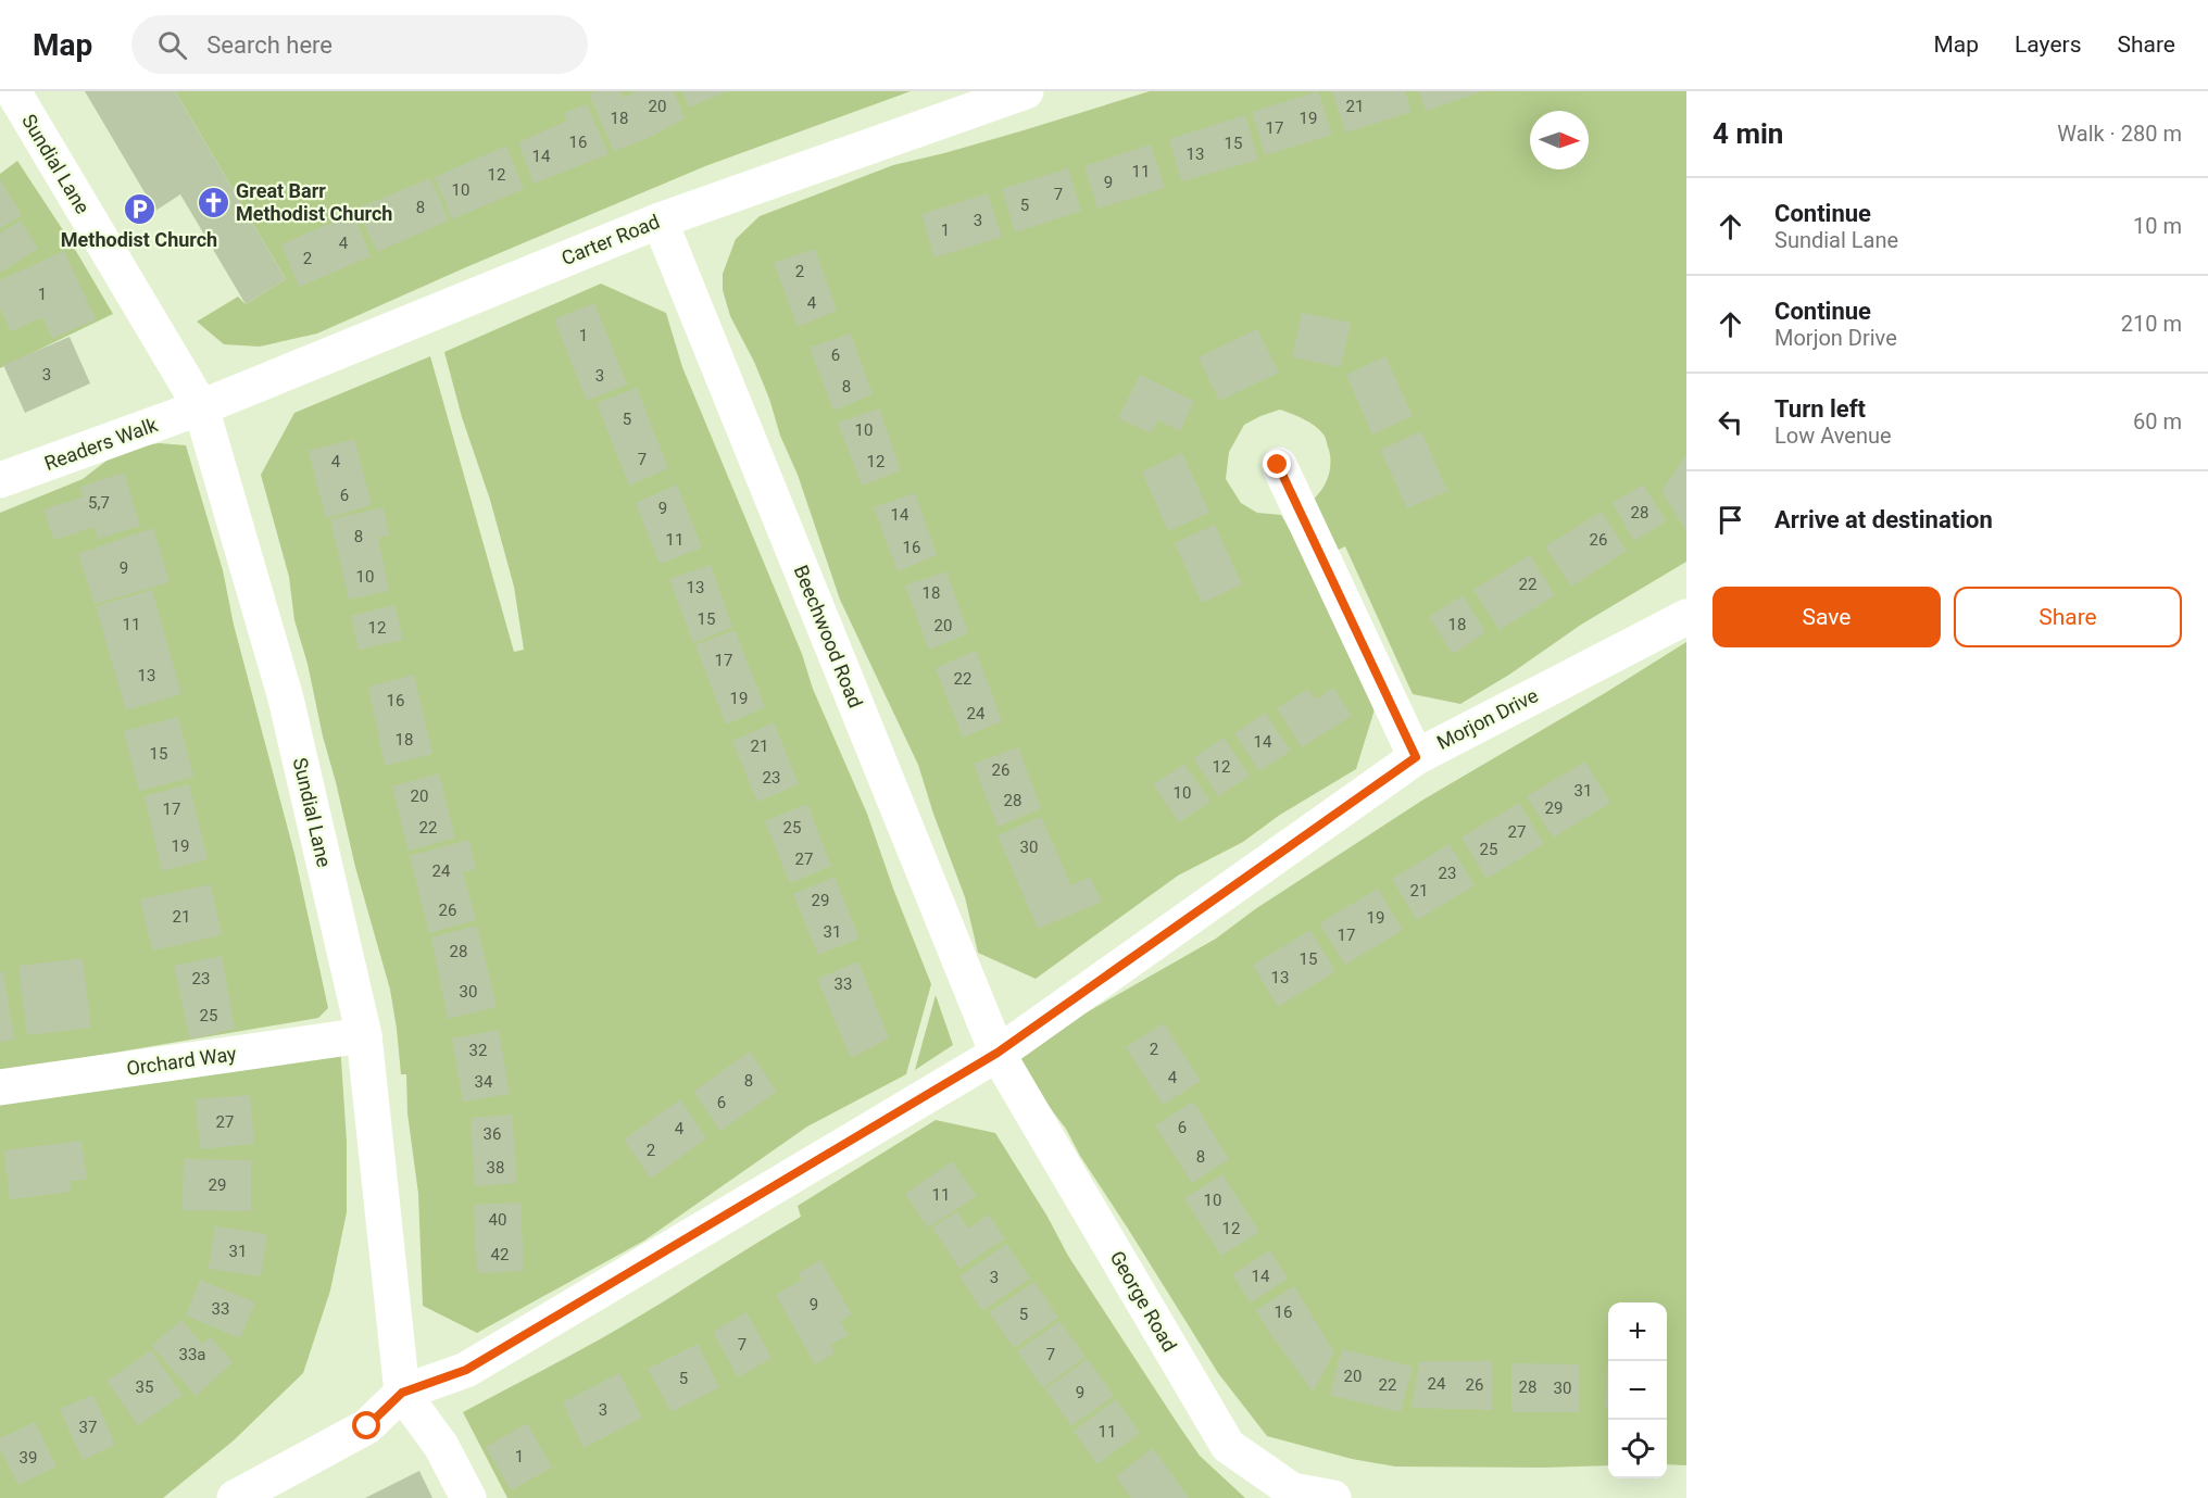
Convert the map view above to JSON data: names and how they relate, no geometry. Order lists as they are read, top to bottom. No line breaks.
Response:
{"streets":{"street":["Sundial Lane","Carter Road","Readers Walk","Beechwood Road","Morjon Drive","Orchard Way","George Road"]},"crossings":[["Sundial Lane","Carter Road"],["Sundial Lane","Readers Walk"],["Sundial Lane","Morjon Drive"],["Sundial Lane","Orchard Way"],["Carter Road","Readers Walk"],["Carter Road","Beechwood Road"],["Beechwood Road","Morjon Drive"],["Beechwood Road","George Road"],["Morjon Drive","George Road"]],"places":{"church":["Great Barr Methodist Church"],"parking":["Methodist Church"]},"house_numbers":["20","21","18","19","17","16","15","13","14","11","12","9","10","7","5","8","3","1","4","2","2","1","4","1","6","3","3","8","5","10","7","4","12","6","5,7","9","28","14","8","11","26","16","9","10","22","13","18","15","11","18","20","12","17","13","22","19","16","24","18","14","21","15","12","26","23","31","10","20","28","29","17","22","25","27","19","30","25","27","24","23","21","29","26","21","19","31","17","28","15","13","23","33","30","25","2","32","4","8","34","6","27","6","4","36","2","8","38","29","11","10","40","12","31","42","14","3","9","33","16","5","7","33a","7","20","5","24","22","26","35","28","30","9","3","37","11","1","39"],"north":"right","page":{"header":"Map","search":"Search here","nav":["Map","Layers","Share"],"heading":["4 min","Walk · 280 m"],"list":[["Continue","Sundial Lane","10 m"],["Continue","Morjon Drive","210 m"],["Turn left","Low Avenue","60 m"],"Arrive at destination"],"buttons":["Save","Share"],"map_buttons":["+","−"]}}
